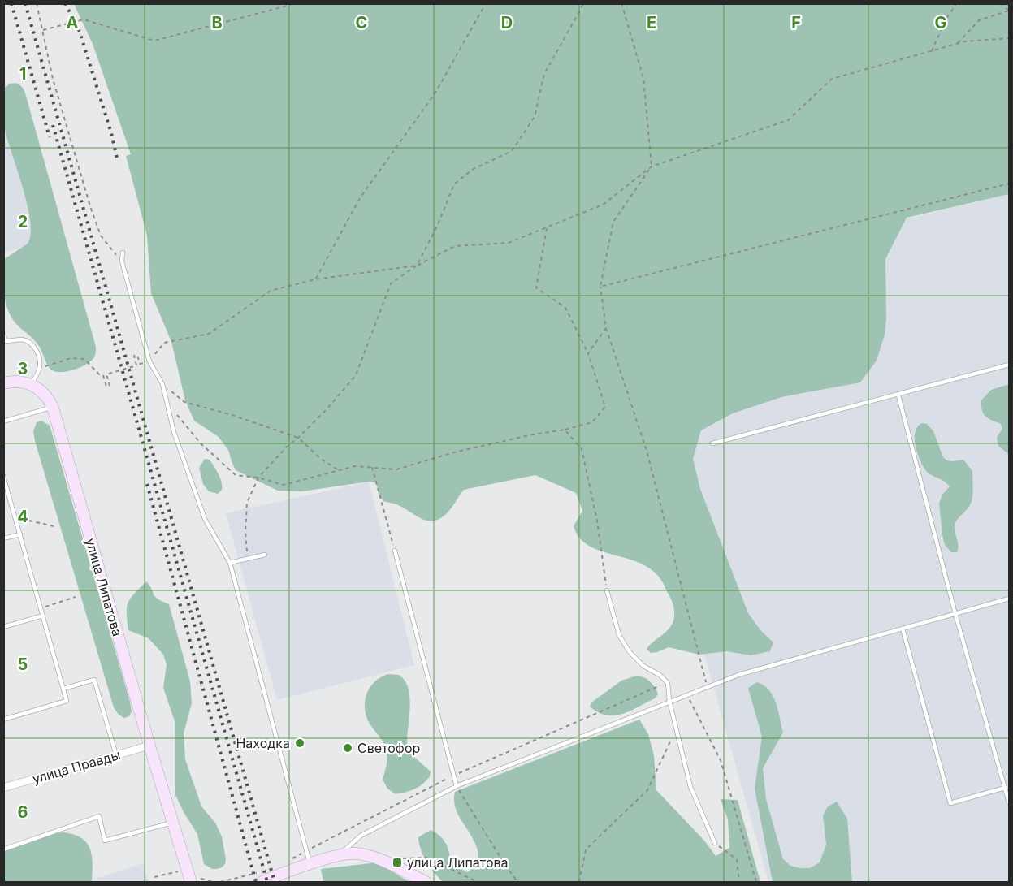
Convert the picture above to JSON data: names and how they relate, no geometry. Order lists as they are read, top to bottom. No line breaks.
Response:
{"streets":{"street":["улица Липатова","улица Правды"]},"crossings":[["улица Липатова","улица Правды"]],"places":{"other":["Находка","Светофор"],"transit":["улица Липатова"]},"grid":{"columns":["A","B","C","D","E","F","G"],"rows":["1","2","3","4","5","6"]}}
